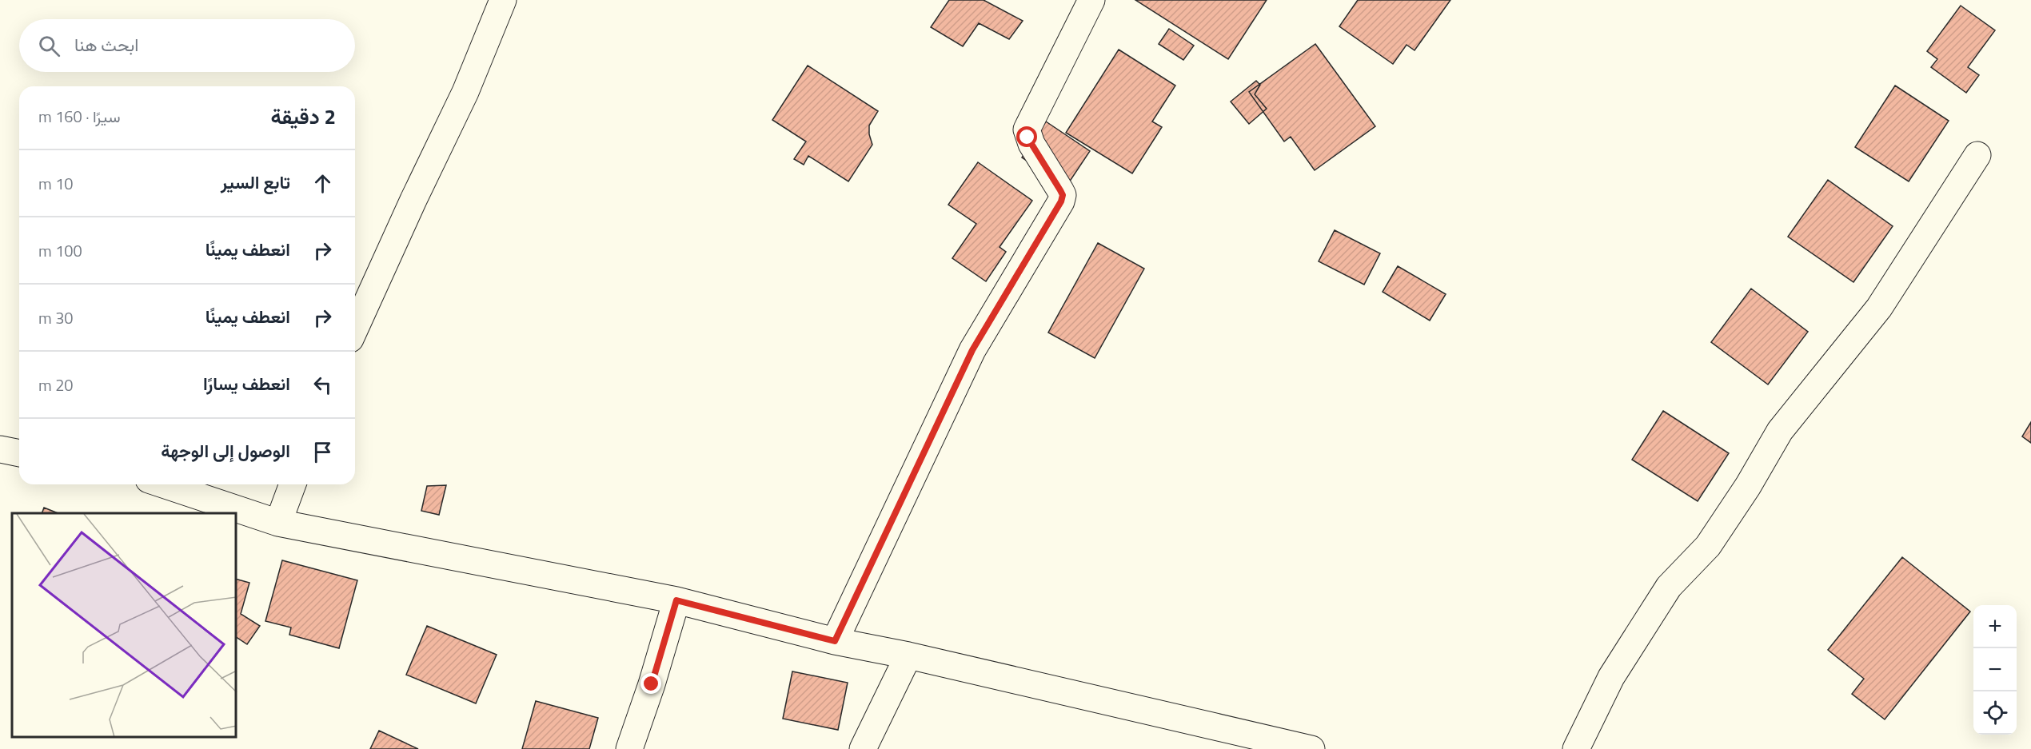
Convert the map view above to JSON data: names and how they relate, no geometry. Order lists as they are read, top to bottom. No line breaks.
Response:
{"page":{"search":"ابحث هنا","heading":["2 دقيقة","سيرًا · 160 m"],"list":[["تابع السير","10 m"],["انعطف يمينًا","100 m"],["انعطف يمينًا","30 m"],["انعطف يسارًا","20 m"],"الوصول إلى الوجهة"],"map_buttons":["+","−"]}}
